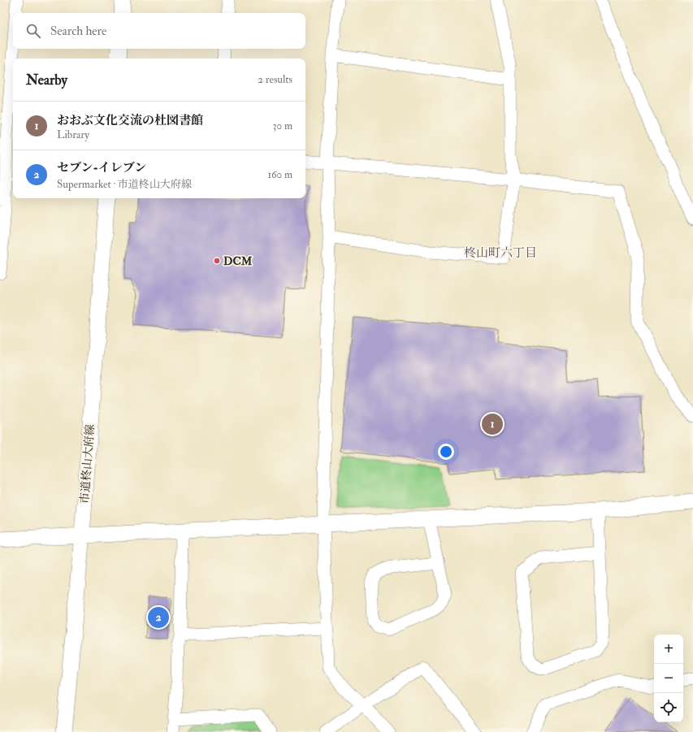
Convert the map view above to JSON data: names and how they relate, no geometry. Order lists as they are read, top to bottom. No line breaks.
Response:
{"streets":{"street":["市道柊山大府線"]},"districts":["柊山町六丁目"],"places":["DCM"],"page":{"search":"Search here","heading":["Nearby","2 results"],"list":[{"mark":"1","name":"おおぶ文化交流の杜図書館","note":"Library","value":"30 m"},{"mark":"2","name":"セブン-イレブン","note":"Supermarket · 市道柊山大府線","value":"160 m"}],"pins":["1","2"],"map_buttons":["+","−"]}}
